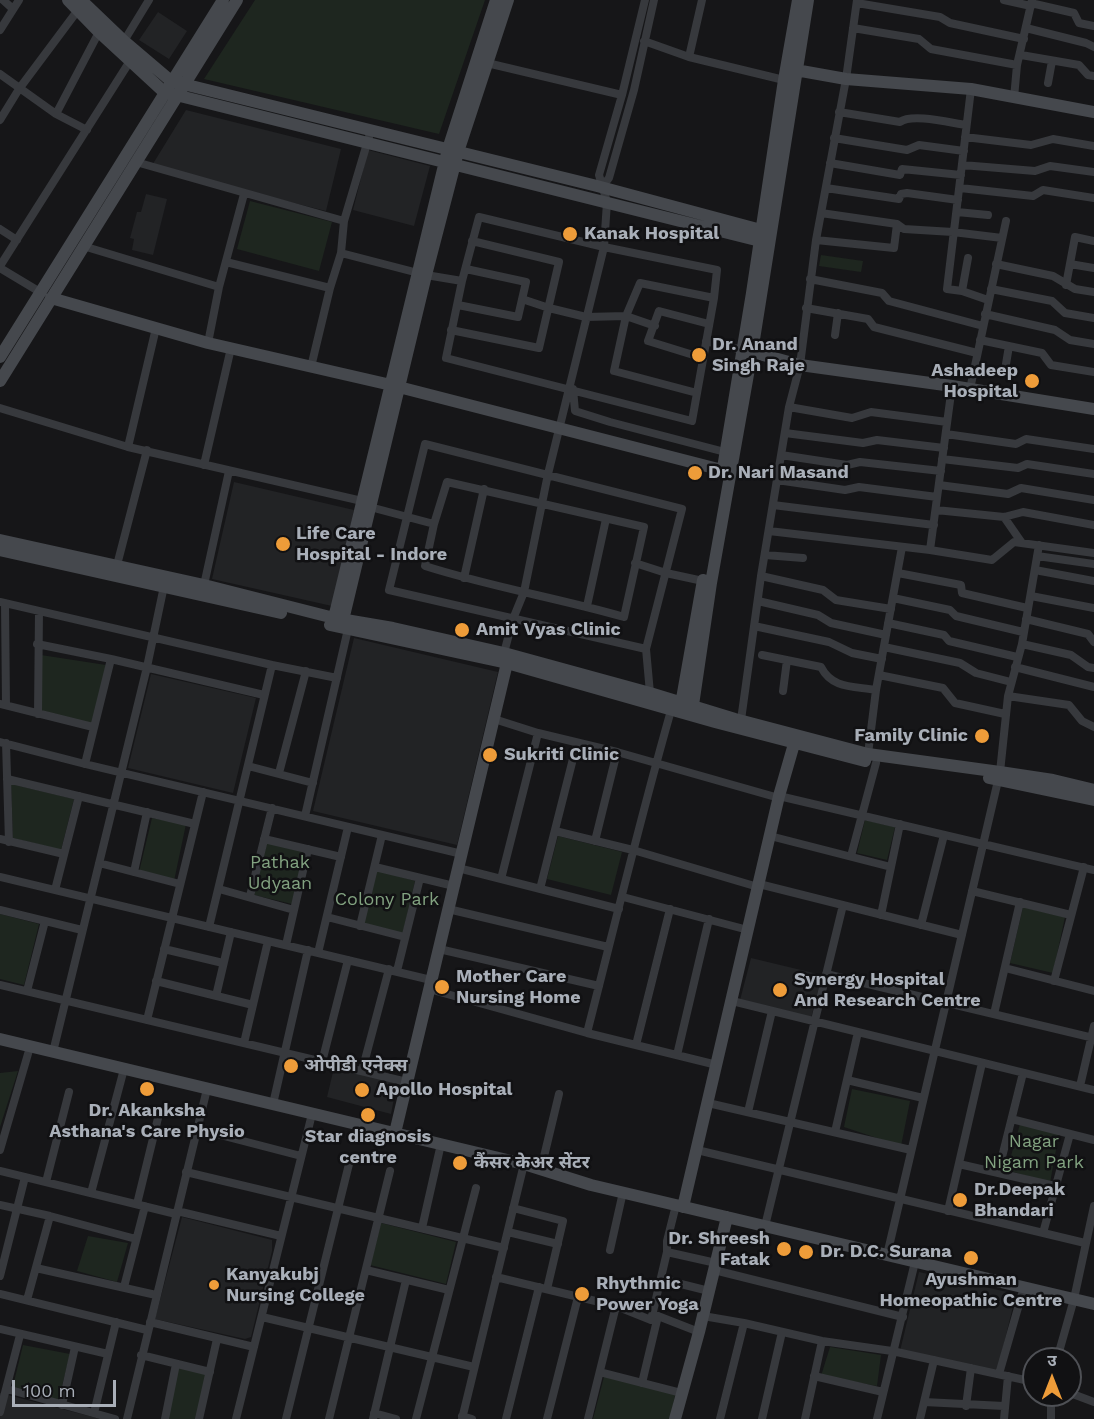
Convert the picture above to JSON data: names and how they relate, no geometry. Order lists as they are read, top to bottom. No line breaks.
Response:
{"parks":["Pathak Udyaan","Colony Park","Nagar Nigam Park"],"places":["Kanak Hospital","Dr. Anand Singh Raje","Ashadeep Hospital","Dr. Nari Masand","Life Care Hospital - Indore","Amit Vyas Clinic","Family Clinic","Sukriti Clinic","Mother Care Nursing Home","Synergy Hospital And Research Centre","ओपीडी एनेक्स","Dr. Akanksha Asthana's Care Physio","Apollo Hospital","Star diagnosis centre","कैंसर केअर सेंटर","Dr.Deepak Bhandari","Dr. Shreesh Fatak","Dr. D.C. Surana","Ayushman Homeopathic Centre","Kanyakubj Nursing College","Rhythmic Power Yoga"],"scale_bar":"100 m","north":"top"}
